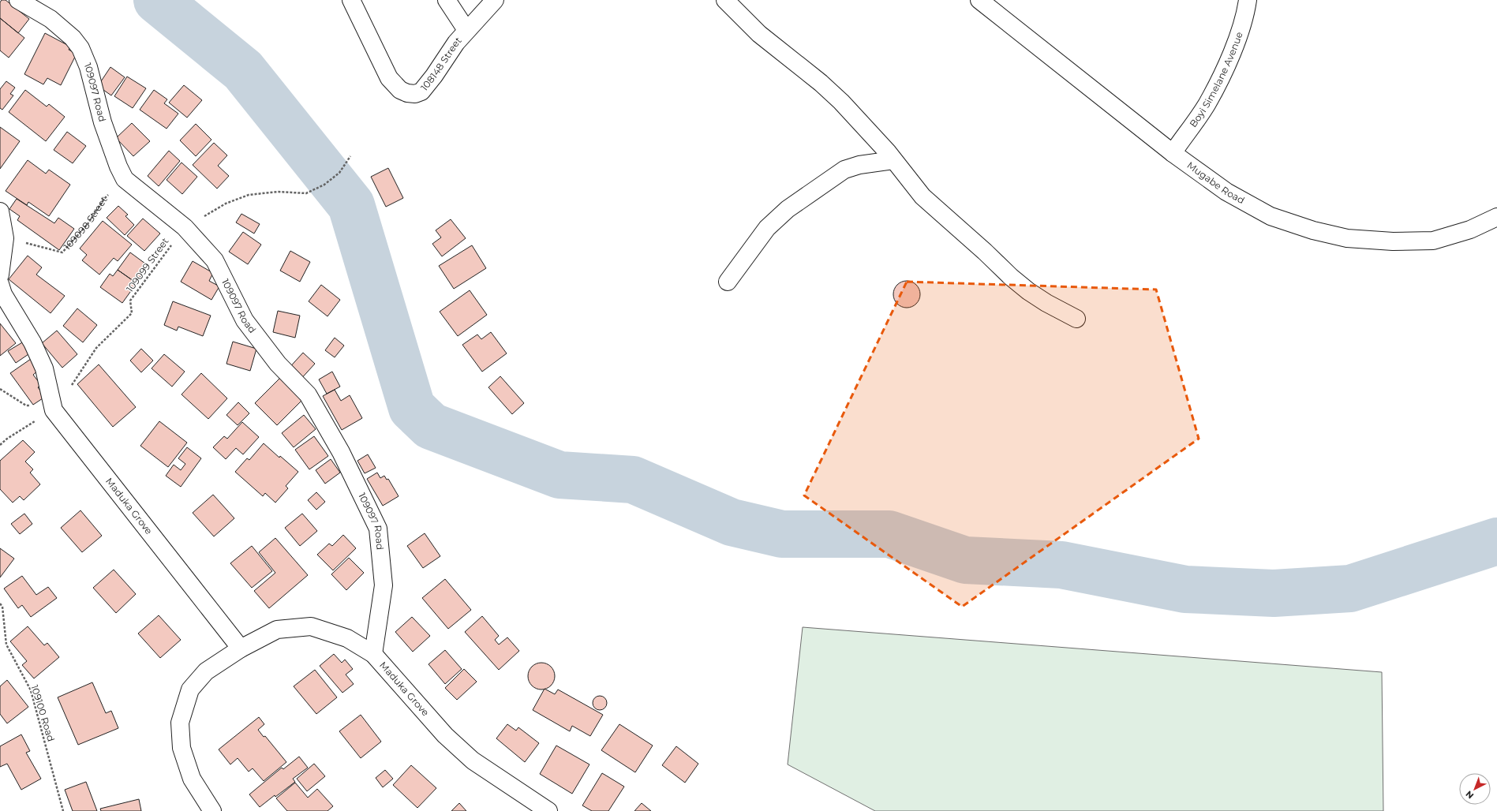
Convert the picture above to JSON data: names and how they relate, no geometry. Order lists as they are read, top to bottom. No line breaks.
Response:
{"streets":{"street":["108148 Street","Boyi Simelane Avenue","109097 Road","Mugabe Road","Maduka Grove"],"path":["109098 Street","109099 Street","109100 Road"]},"crossings":[["Boyi Simelane Avenue","Mugabe Road"],["109097 Road","109098 Street"],["109097 Road","109099 Street"],["109097 Road","Maduka Grove"],["109099 Street","Maduka Grove"]],"north":"bottom left"}
